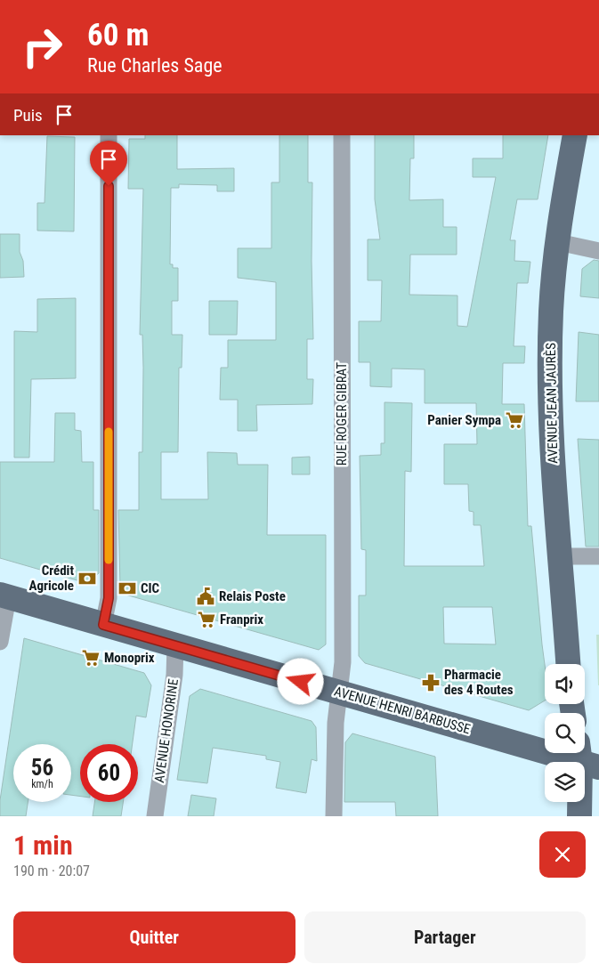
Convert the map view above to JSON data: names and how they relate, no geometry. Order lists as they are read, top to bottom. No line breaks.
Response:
{"streets":{"main road":["AVENUE JEAN JAURÈS","AVENUE HENRI BARBUSSE"],"street":["RUE ROGER GIBRAT","AVENUE HONORINE"]},"crossings":[["RUE ROGER GIBRAT","AVENUE HENRI BARBUSSE"],["AVENUE HENRI BARBUSSE","AVENUE HONORINE"]],"places":{"supermarket":["Panier Sympa","Franprix","Monoprix"],"bank":["Crédit Agricole","CIC"],"public building":["Relais Poste"],"pharmacy":["Pharmacie des 4 Routes"]},"page":{"turn":["60 m","Rue Charles Sage"],"then":"Puis","speed":"56 km/h","limit":"60","heading":["1 min","190 m · 20:07"],"buttons":["Quitter","Partager"]}}
